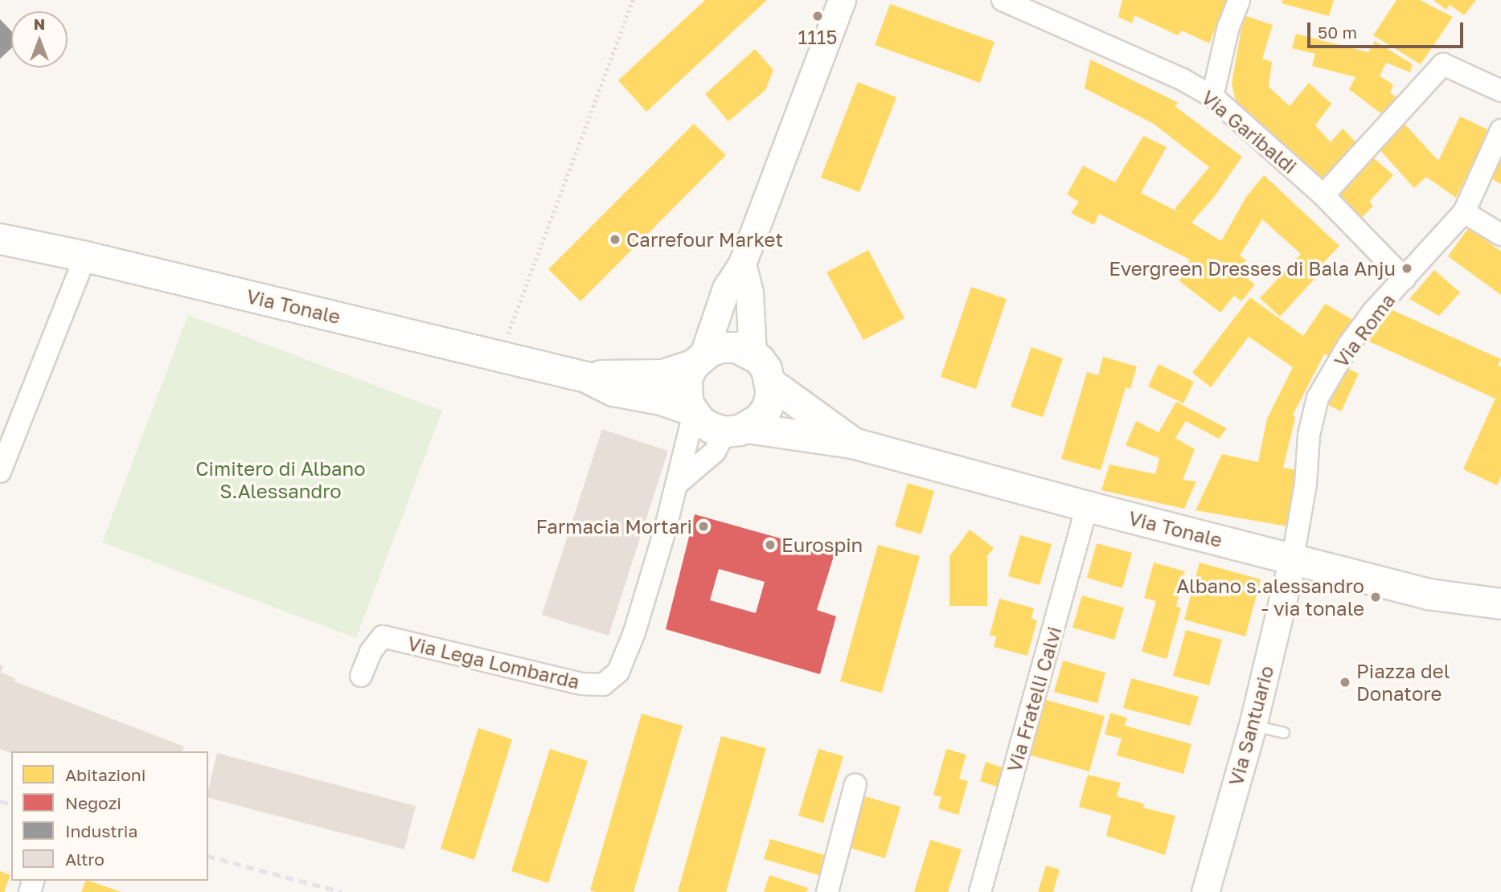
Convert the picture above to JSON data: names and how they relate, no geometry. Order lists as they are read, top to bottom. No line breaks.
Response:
{"streets":{"main road":["Via Tonale"],"street":["Via Garibaldi","Via Roma","Via Lega Lombarda","Via Fratelli Calvi","Via Santuario"]},"crossings":[["Via Garibaldi","Via Roma"],["Via Tonale","Via Roma"],["Via Tonale","Via Lega Lombarda"],["Via Tonale","Via Fratelli Calvi"],["Via Tonale","Via Santuario"],["Via Roma","Via Santuario"]],"parks":["Cimitero di Albano S.Alessandro"],"places":["1115","Carrefour Market","Evergreen Dresses di Bala Anju","Farmacia Mortari","Eurospin","Albano s.alessandro - via tonale","Piazza del Donatore"],"legend":["Abitazioni","Negozi","Industria","Altro"],"scale_bar":"50 m","north":"top"}
